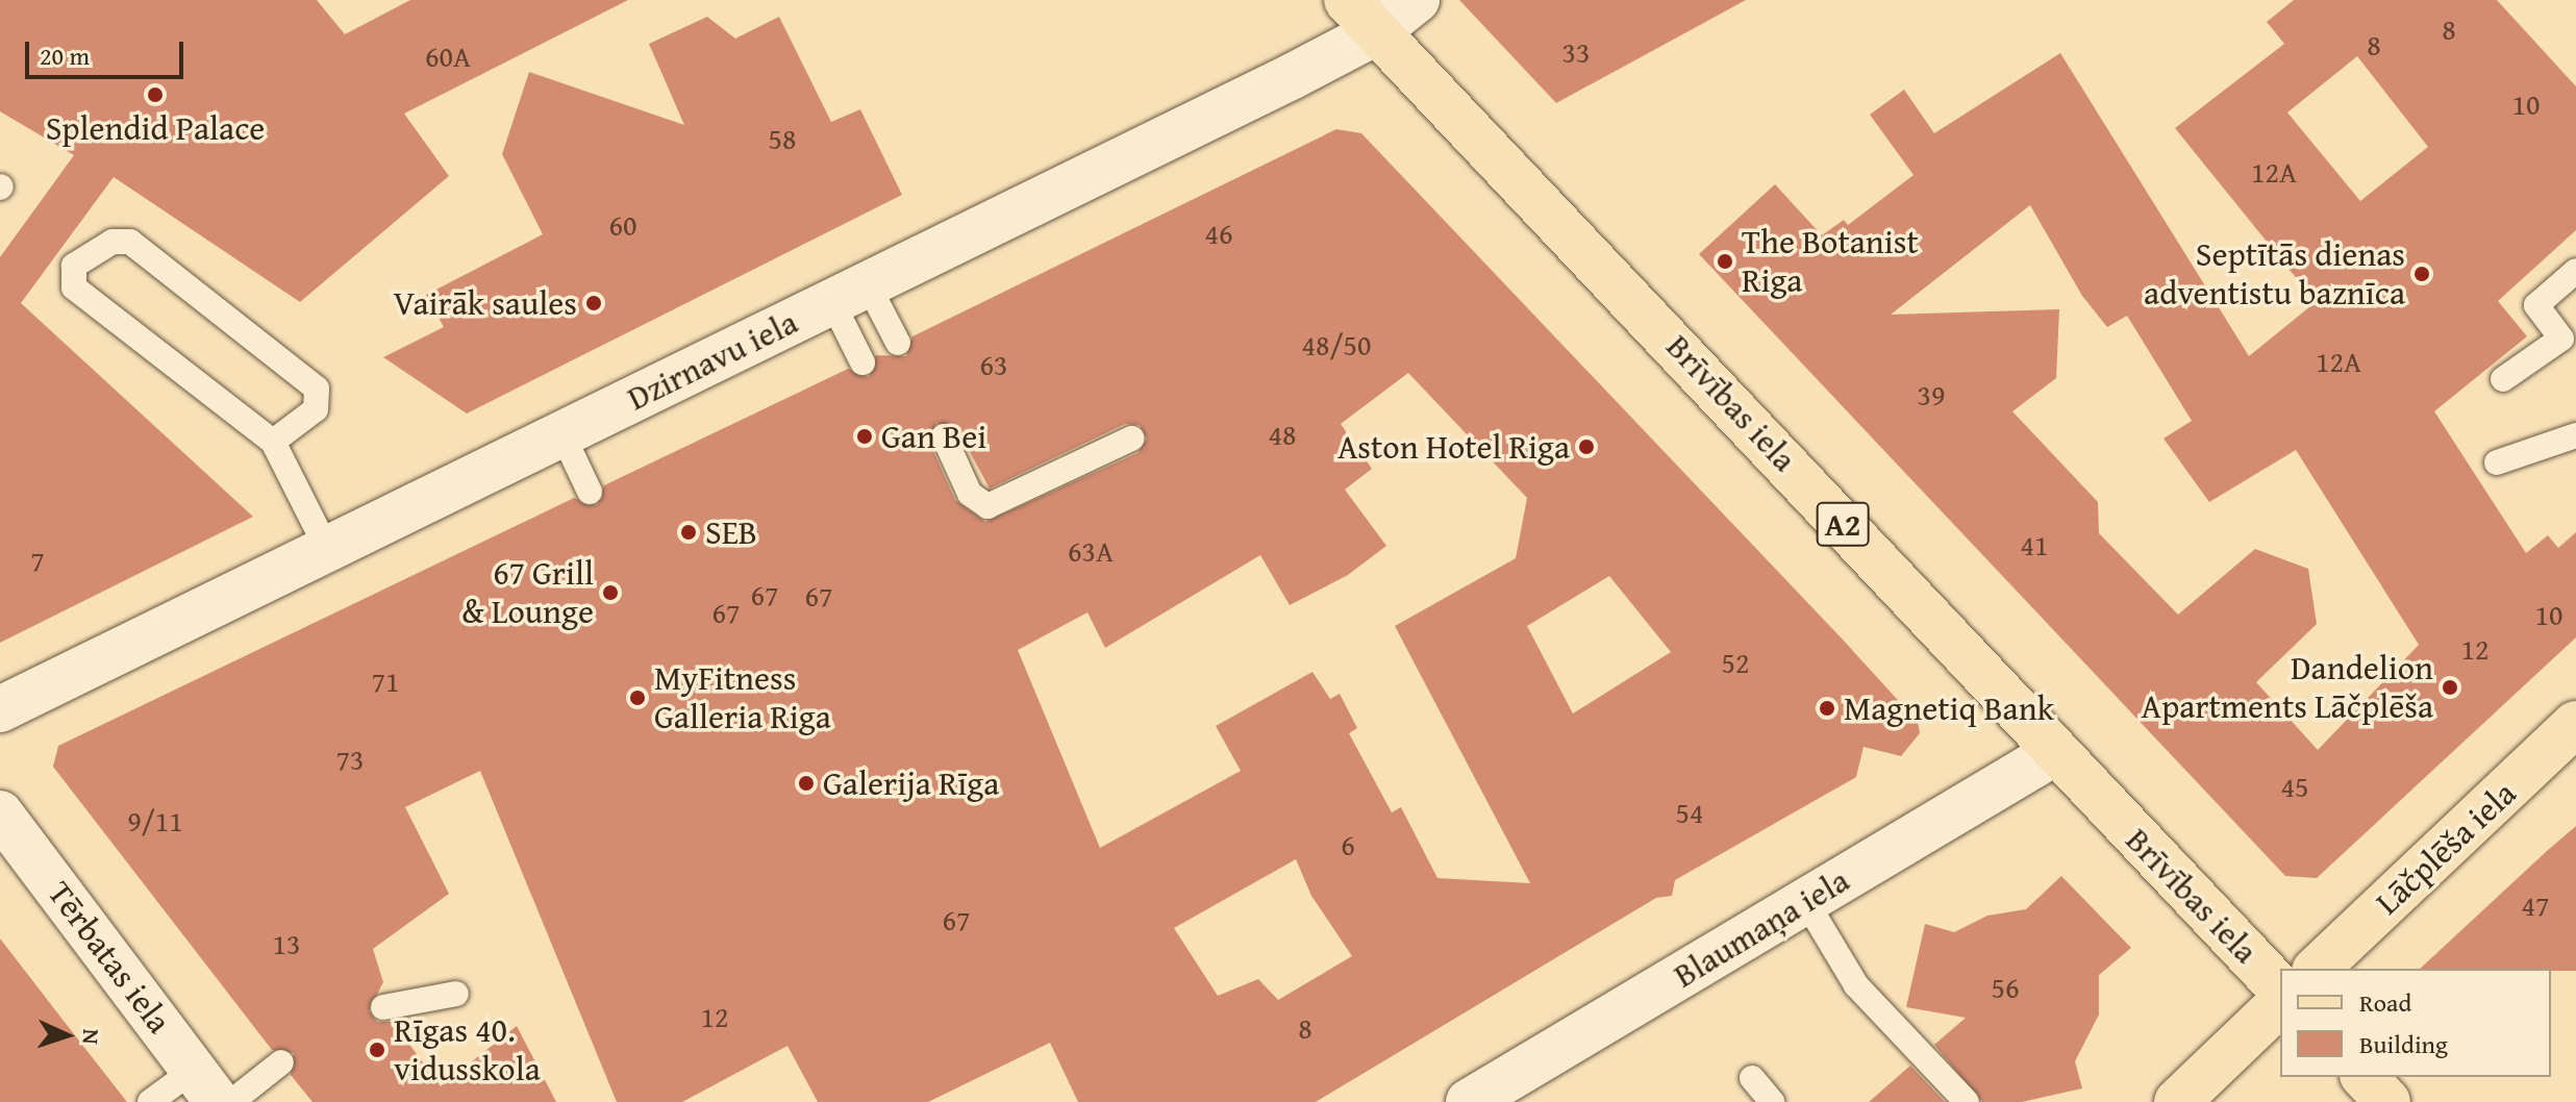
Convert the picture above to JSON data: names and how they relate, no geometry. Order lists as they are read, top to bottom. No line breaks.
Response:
{"streets":{"main road":["Brīvības iela","A2","Lāčplēša iela"],"street":["Dzirnavu iela","Blaumaņa iela","Tērbatas iela"]},"crossings":[["Dzirnavu iela","Brīvības iela"],["Brīvības iela","Blaumaņa iela"]],"places":["Splendid Palace","The Botanist Riga","Septītās dienas adventistu baznīca","Vairāk saules","Gan Bei","Aston Hotel Riga","SEB","67 Grill & Lounge","Dandelion Apartments Lāčplēša","MyFitness Galleria Riga","Magnetiq Bank","Galerija Rīga","Rīgas 40. vidusskola"],"house_numbers":["8","8","33","60A","10","58","12A","60","46","48/50","12A","63","39","48","41","63A","7","67","67","67","10","12","52","71","73","45","54","9/11","6","47","67","13","56","12","8"],"legend":["Road","Building"],"scale_bar":"20 m","north":"right"}
